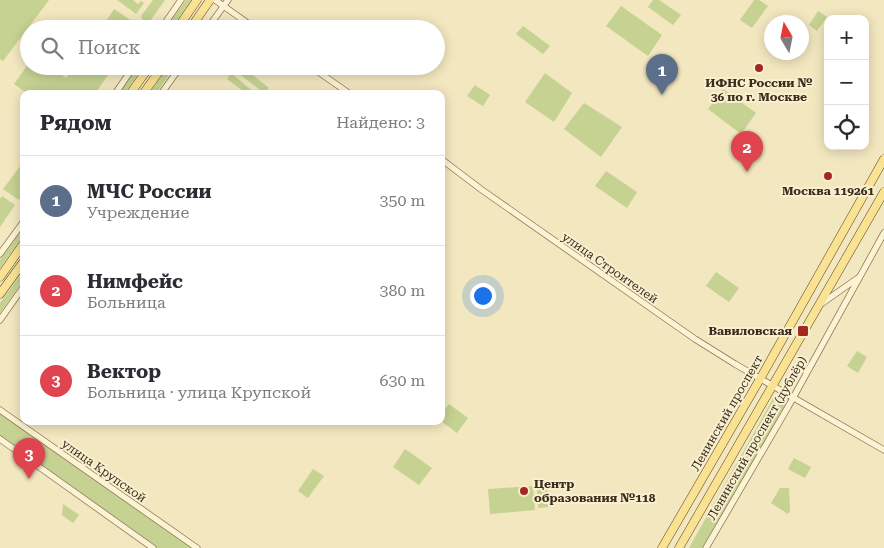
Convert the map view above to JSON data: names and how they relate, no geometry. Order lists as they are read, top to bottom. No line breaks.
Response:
{"streets":{"main road":["Ленинский проспект"],"street":["улица Строителей","Ленинский проспект (дублёр)","улица Крупской"]},"crossings":[["улица Строителей","Ленинский проспект"],["улица Строителей","Ленинский проспект (дублёр)"]],"places":{"other":["ИФНС России № 36 по г. Москве","Москва 119261","Центр образования №118"],"transit":["Вавиловская"]},"north":"top","page":{"map_buttons":["+","−"],"search":"Поиск","pins":["1","2","3"],"heading":["Рядом","Найдено: 3"],"list":[{"mark":"1","name":"МЧС России","note":"Учреждение","value":"350 m"},{"mark":"2","name":"Нимфейс","note":"Больница","value":"380 m"},{"mark":"3","name":"Вектор","note":"Больница · улица Крупской","value":"630 m"}]}}
